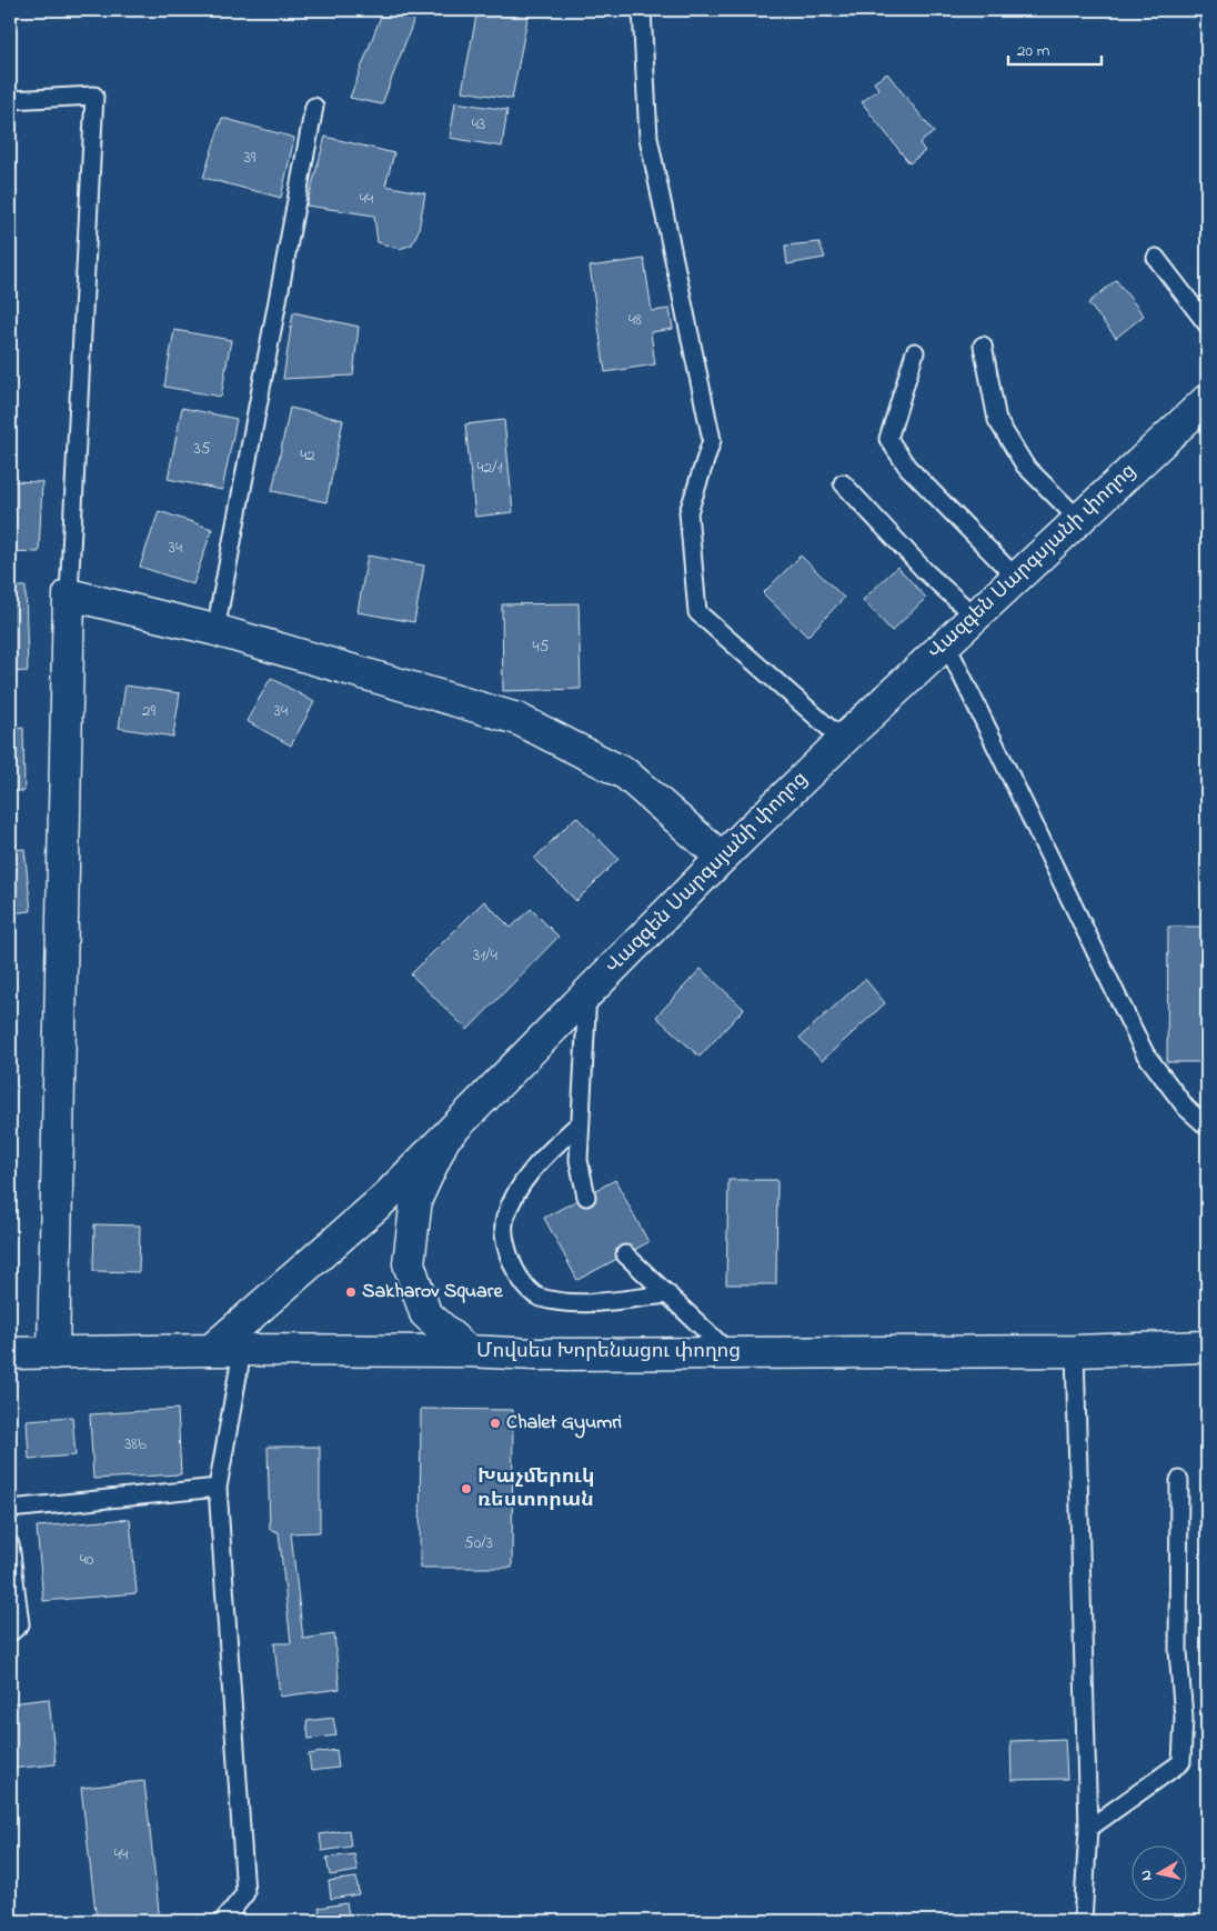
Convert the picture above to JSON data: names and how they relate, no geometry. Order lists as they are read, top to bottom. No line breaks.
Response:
{"streets":{"main road":["Վազգեն Սարգսյանի փողոց","Մովսես Խորենացու փողոց"]},"crossings":[["Վազգեն Սարգսյանի փողոց","Մովսես Խորենացու փողոց"]],"places":["Sakharov Square","Chalet Gyumri","Խաչմերուկ ռեստորան"],"house_numbers":["43","39","44","48","35","42","42/1","34","45","29","34","31/4","38b","50/3","40","44"],"scale_bar":"20 m","north":"left"}
